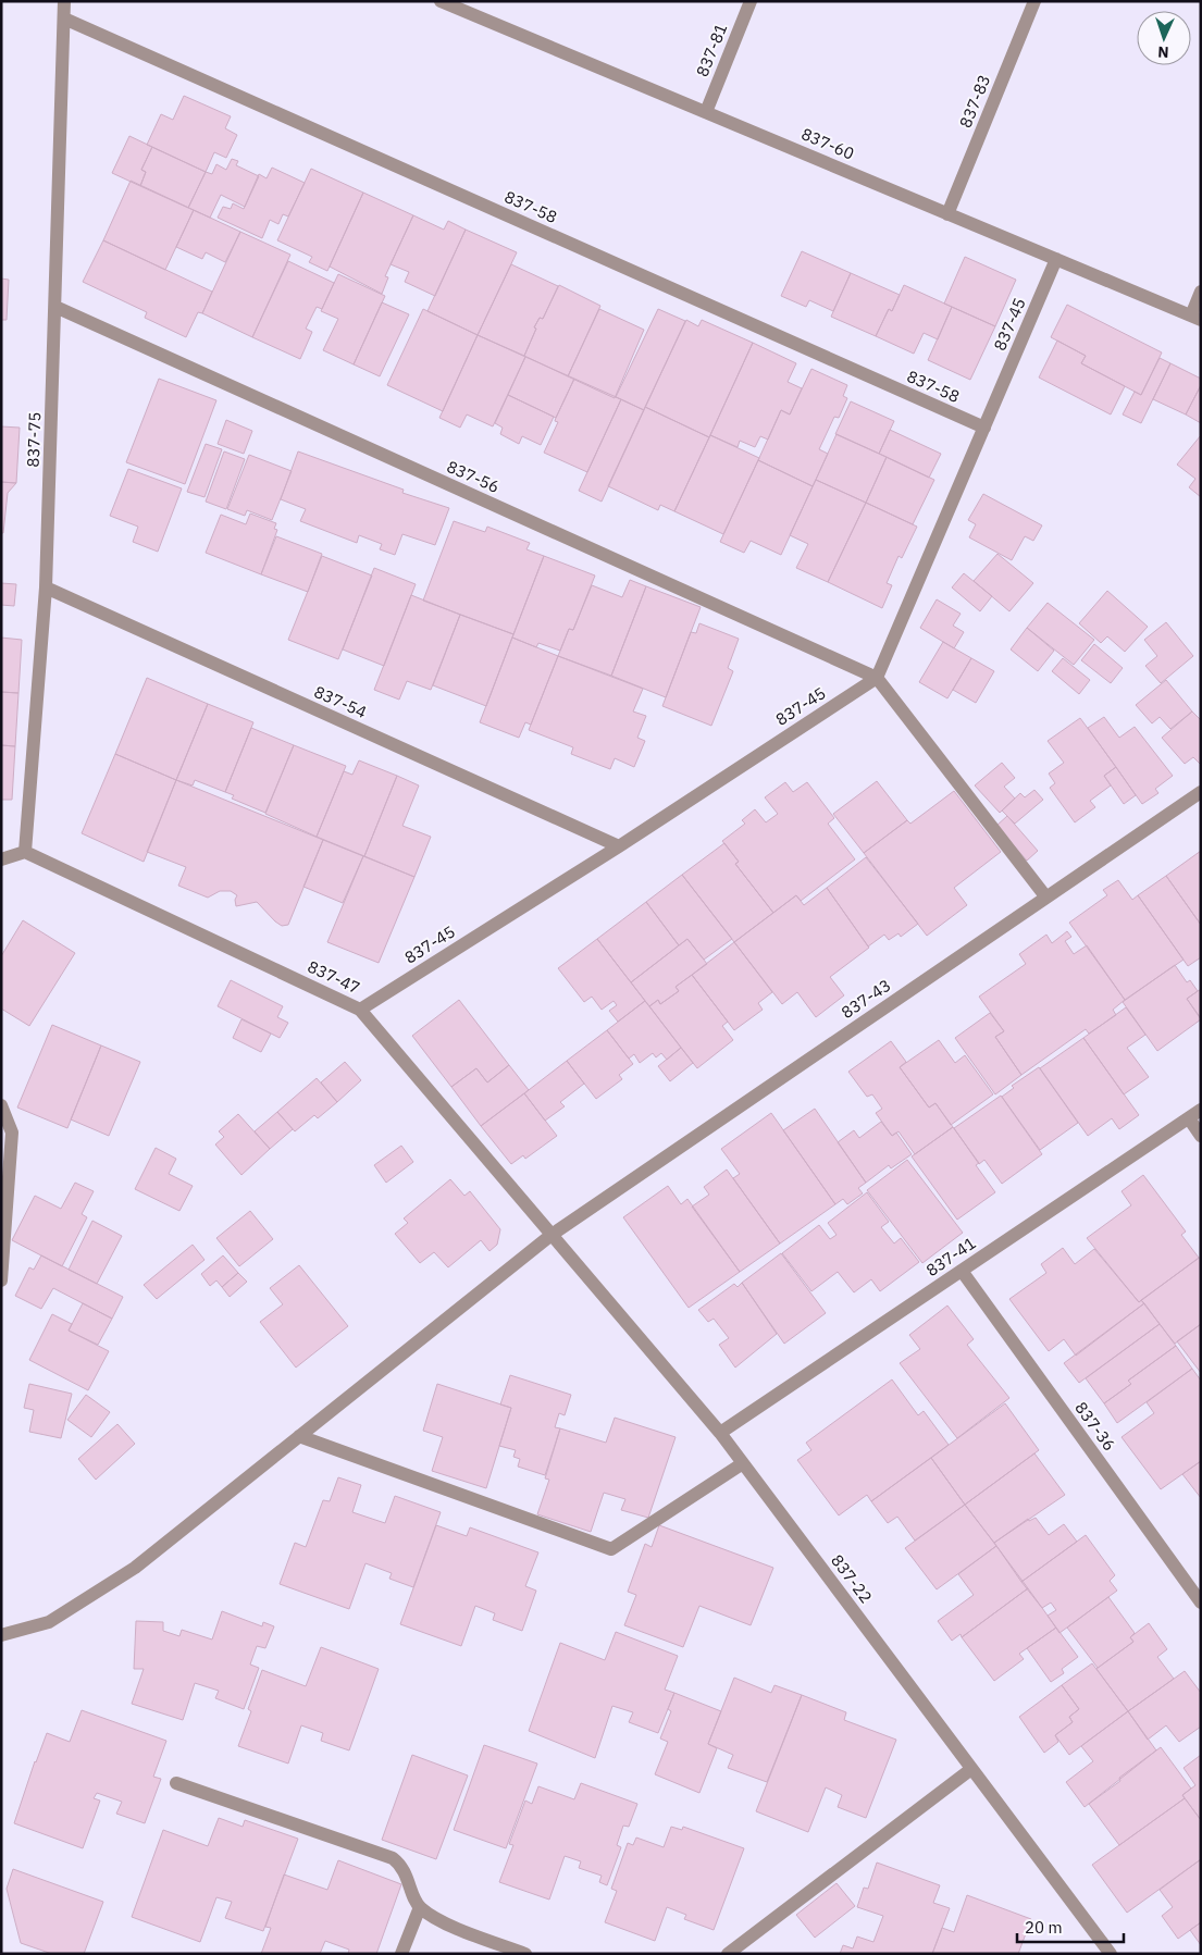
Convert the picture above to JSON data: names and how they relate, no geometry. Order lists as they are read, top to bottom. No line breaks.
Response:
{"streets":{"street":["837-81","837-83","837-60","837-58","837-45","837-75","837-56","837-54","837-47","837-43","837-41","837-36","837-22"]},"crossings":[["837-81","837-60"],["837-83","837-60"],["837-60","837-45"],["837-58","837-45"],["837-58","837-75"],["837-45","837-56"],["837-45","837-54"],["837-45","837-47"],["837-75","837-56"],["837-75","837-54"],["837-75","837-47"],["837-47","837-43"],["837-47","837-22"],["837-43","837-22"],["837-41","837-36"],["837-41","837-22"]],"scale_bar":"20 m","north":"bottom"}
